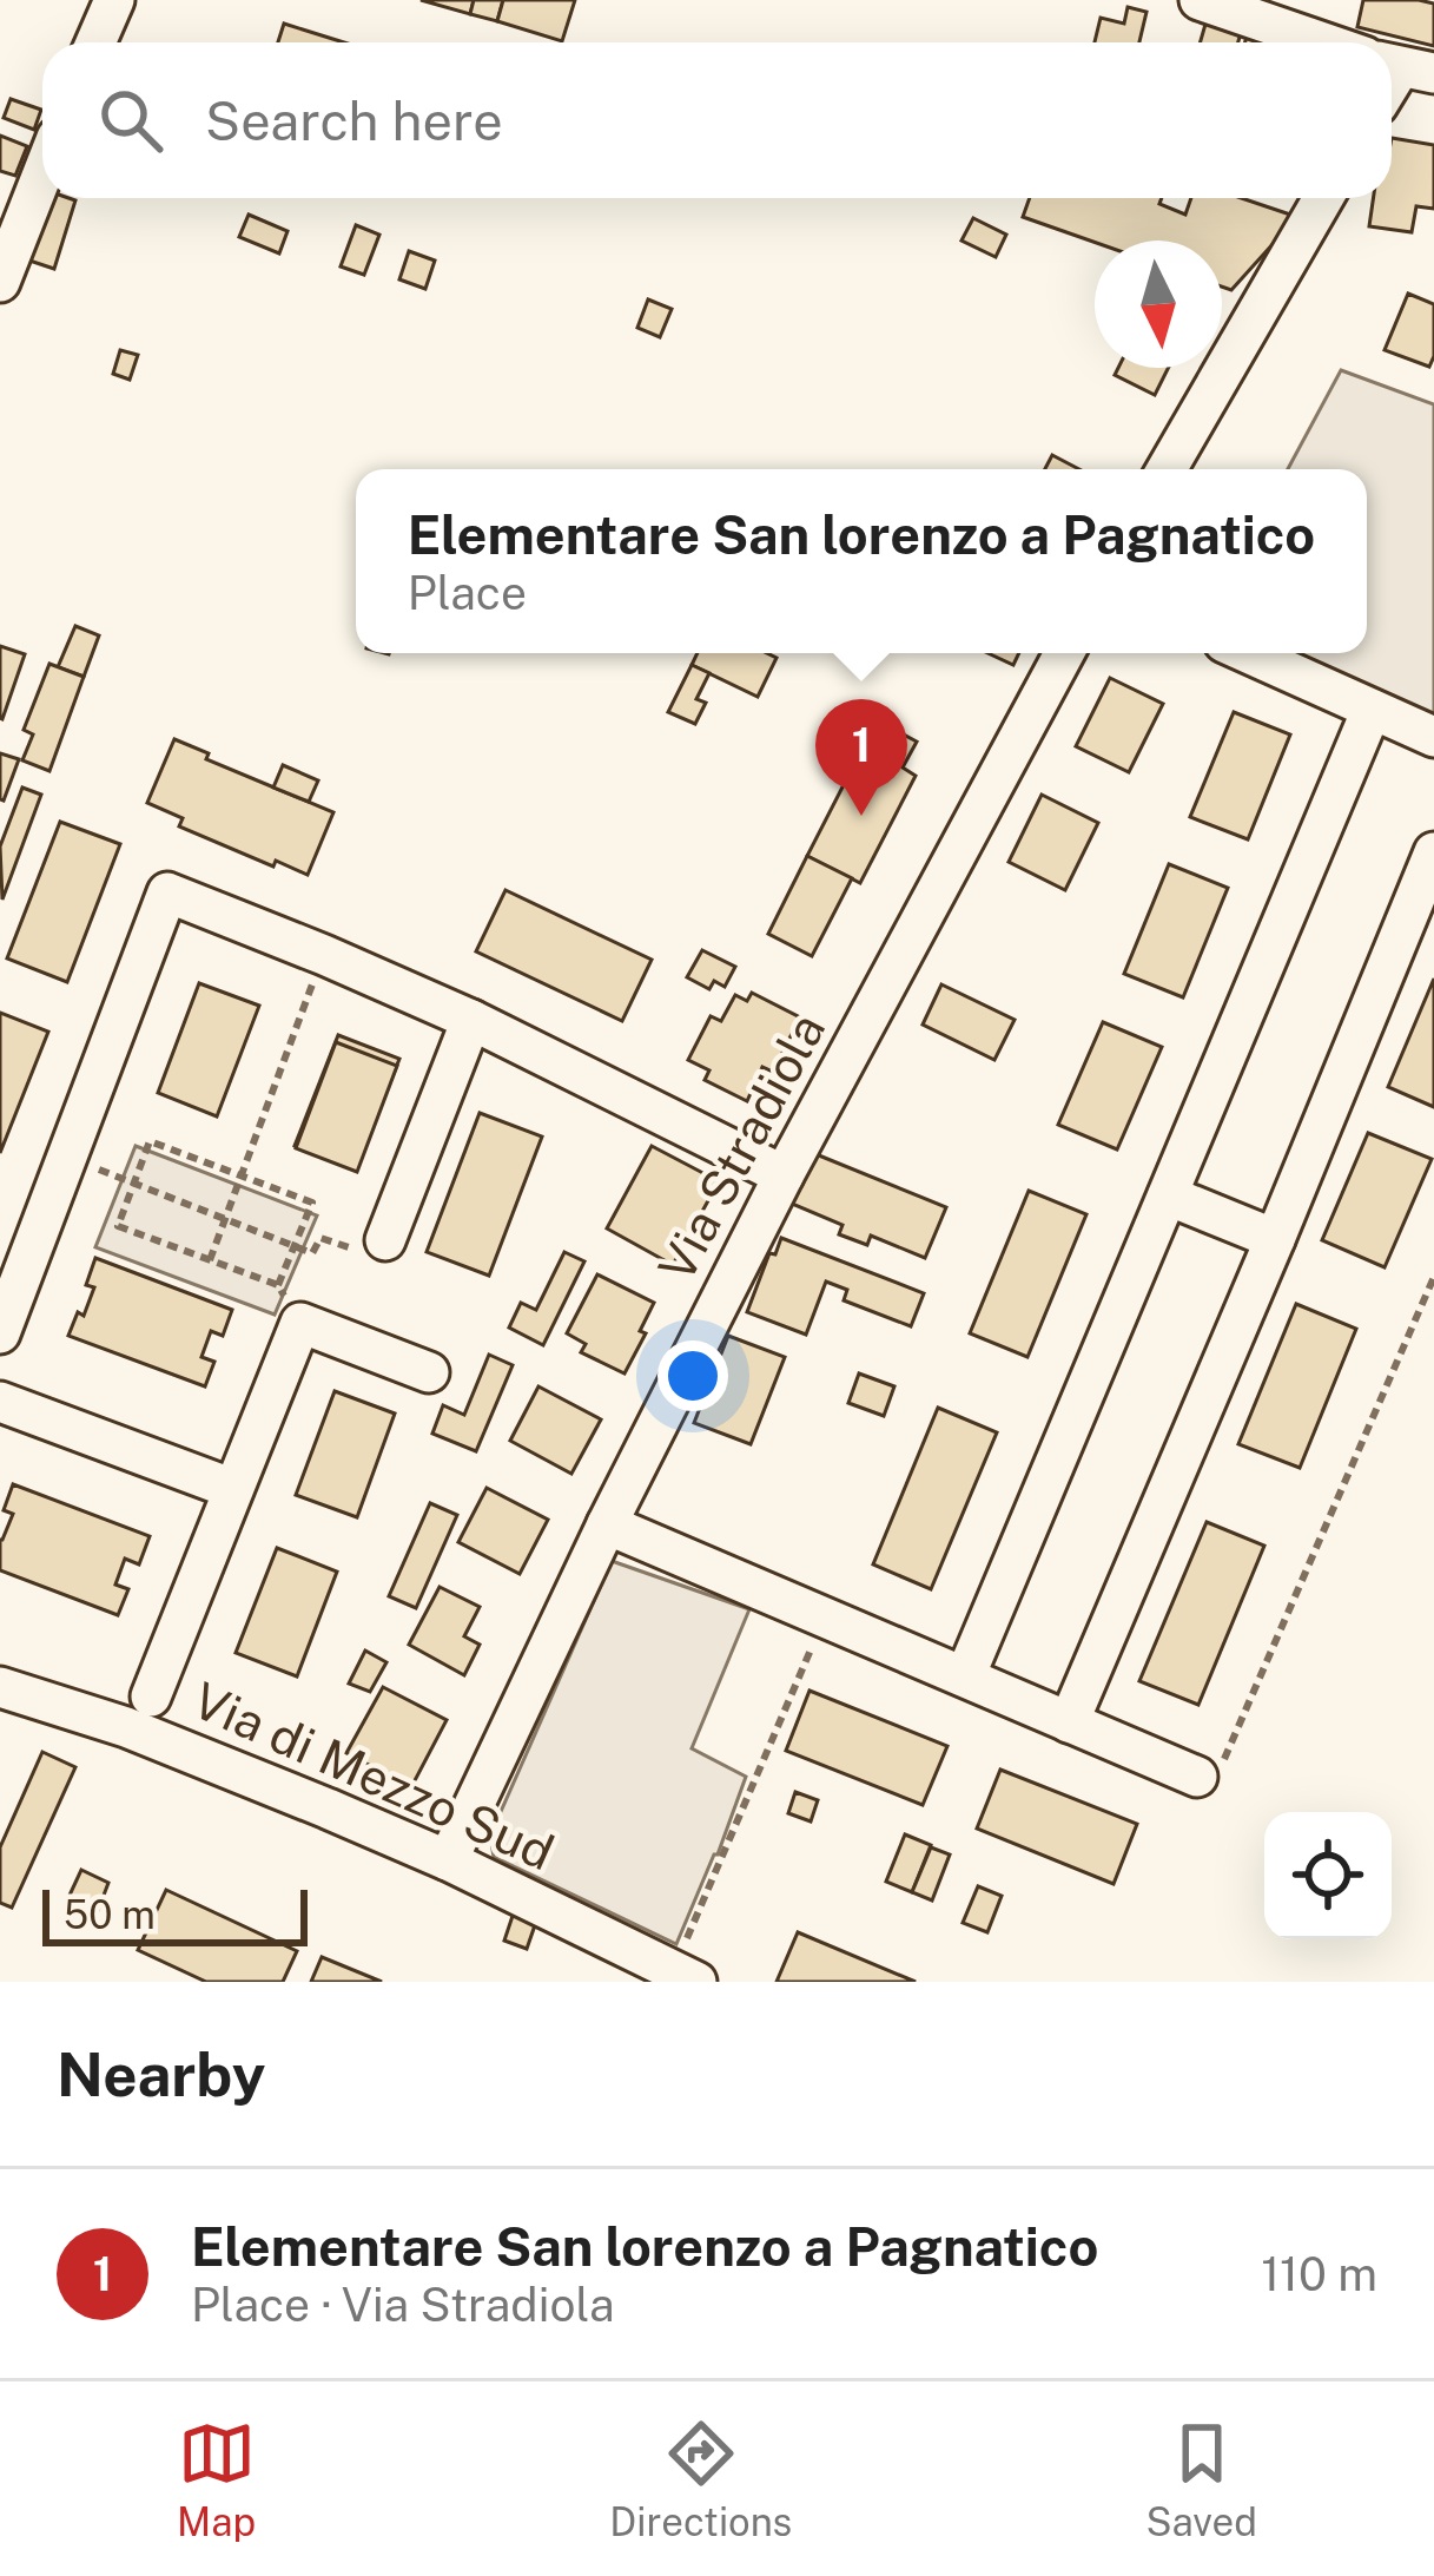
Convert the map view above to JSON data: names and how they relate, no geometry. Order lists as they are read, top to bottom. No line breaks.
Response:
{"streets":{"street":["Via Stradiola","Via di Mezzo Sud"]},"crossings":[["Via Stradiola","Via di Mezzo Sud"]],"scale_bar":"50 m","north":"bottom","page":{"search":"Search here","popup":["Elementare San lorenzo a Pagnatico","Place"],"pins":"1","scale":"50 m","heading":"Nearby","list":[{"mark":"1","name":"Elementare San lorenzo a Pagnatico","note":"Place · Via Stradiola","value":"110 m"}],"nav":["Map","Directions","Saved"]}}
